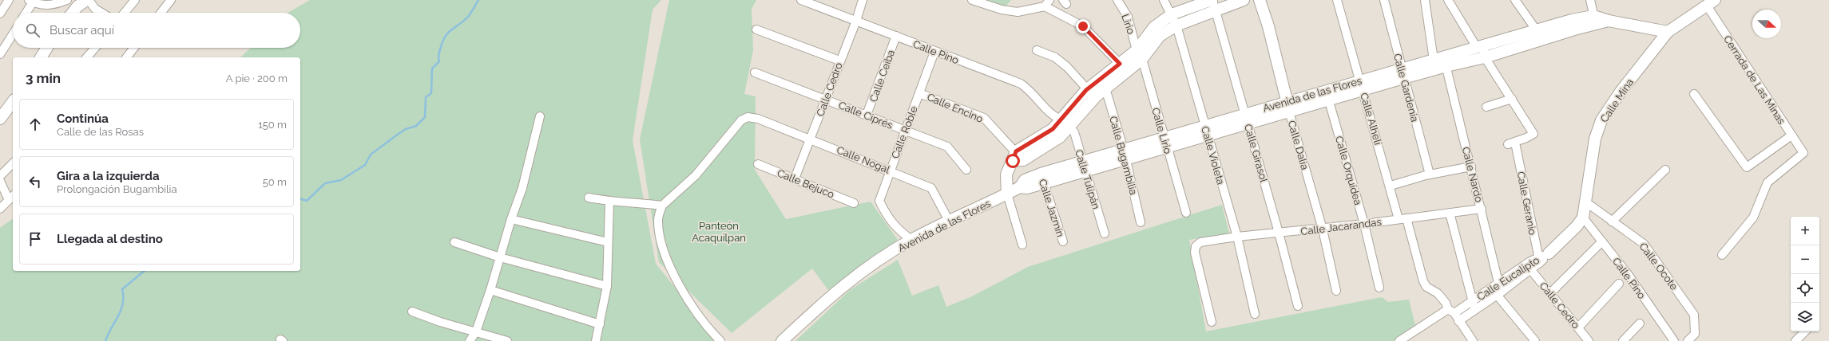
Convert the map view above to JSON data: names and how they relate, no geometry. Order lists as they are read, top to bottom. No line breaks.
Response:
{"streets":{"main road":["Avenida de las Flores","Calle Mina","Calle Dalia"],"street":["Lirio","Calle Pino","Calle Ceiba","Cerrada de Las Minas","Calle Gardenia","Calle Cedro","Calle Encino","Calle Ciprés","Calle Alhelí","Calle Lirio","Calle Roble","Calle Girasol","Calle Bugambilia","Calle Violeta","Calle Nogal","Calle Orquídea","Calle Nardo","Calle Tulipán","Calle Bejuco","Calle Geranio","Calle Jazmín","Calle Jacarandas","Calle Ocote","Calle Eucalipto"]},"crossings":[["Lirio","Calle Lirio"],["Calle Pino","Calle Ceiba"],["Calle Pino","Calle Cedro"],["Calle Pino","Calle Mina"],["Calle Pino","Calle Roble"],["Calle Pino","Calle Tulipán"],["Calle Ceiba","Calle Ciprés"],["Calle Gardenia","Avenida de las Flores"],["Calle Cedro","Calle Ciprés"],["Calle Cedro","Calle Nogal"],["Calle Cedro","Calle Bejuco"],["Calle Cedro","Calle Eucalipto"],["Avenida de las Flores","Calle Alhelí"],["Avenida de las Flores","Calle Lirio"],["Avenida de las Flores","Calle Roble"],["Avenida de las Flores","Calle Dalia"],["Avenida de las Flores","Calle Girasol"],["Avenida de las Flores","Calle Bugambilia"],["Avenida de las Flores","Calle Violeta"],["Avenida de las Flores","Calle Nogal"],["Avenida de las Flores","Calle Orquídea"],["Avenida de las Flores","Calle Nardo"],["Avenida de las Flores","Calle Tulipán"],["Avenida de las Flores","Calle Geranio"],["Avenida de las Flores","Calle Jazmín"],["Calle Mina","Calle Ocote"],["Calle Encino","Calle Roble"],["Calle Ciprés","Calle Roble"],["Calle Alhelí","Calle Jacarandas"],["Calle Alhelí","Calle Eucalipto"],["Calle Roble","Calle Nogal"],["Calle Dalia","Calle Jacarandas"],["Calle Girasol","Calle Jacarandas"],["Calle Violeta","Calle Jacarandas"],["Calle Orquídea","Calle Jacarandas"],["Calle Nardo","Calle Jacarandas"],["Calle Nardo","Calle Eucalipto"],["Calle Geranio","Calle Eucalipto"]],"parks":["Panteón Acaquilpan"],"north":"right","page":{"search":"Buscar aquí","heading":["3 min","A pie · 200 m"],"list":[["Continúa","Calle de las Rosas","150 m"],["Gira a la izquierda","Prolongación Bugambilia","50 m"],"Llegada al destino"],"map_buttons":["+","−"]}}
